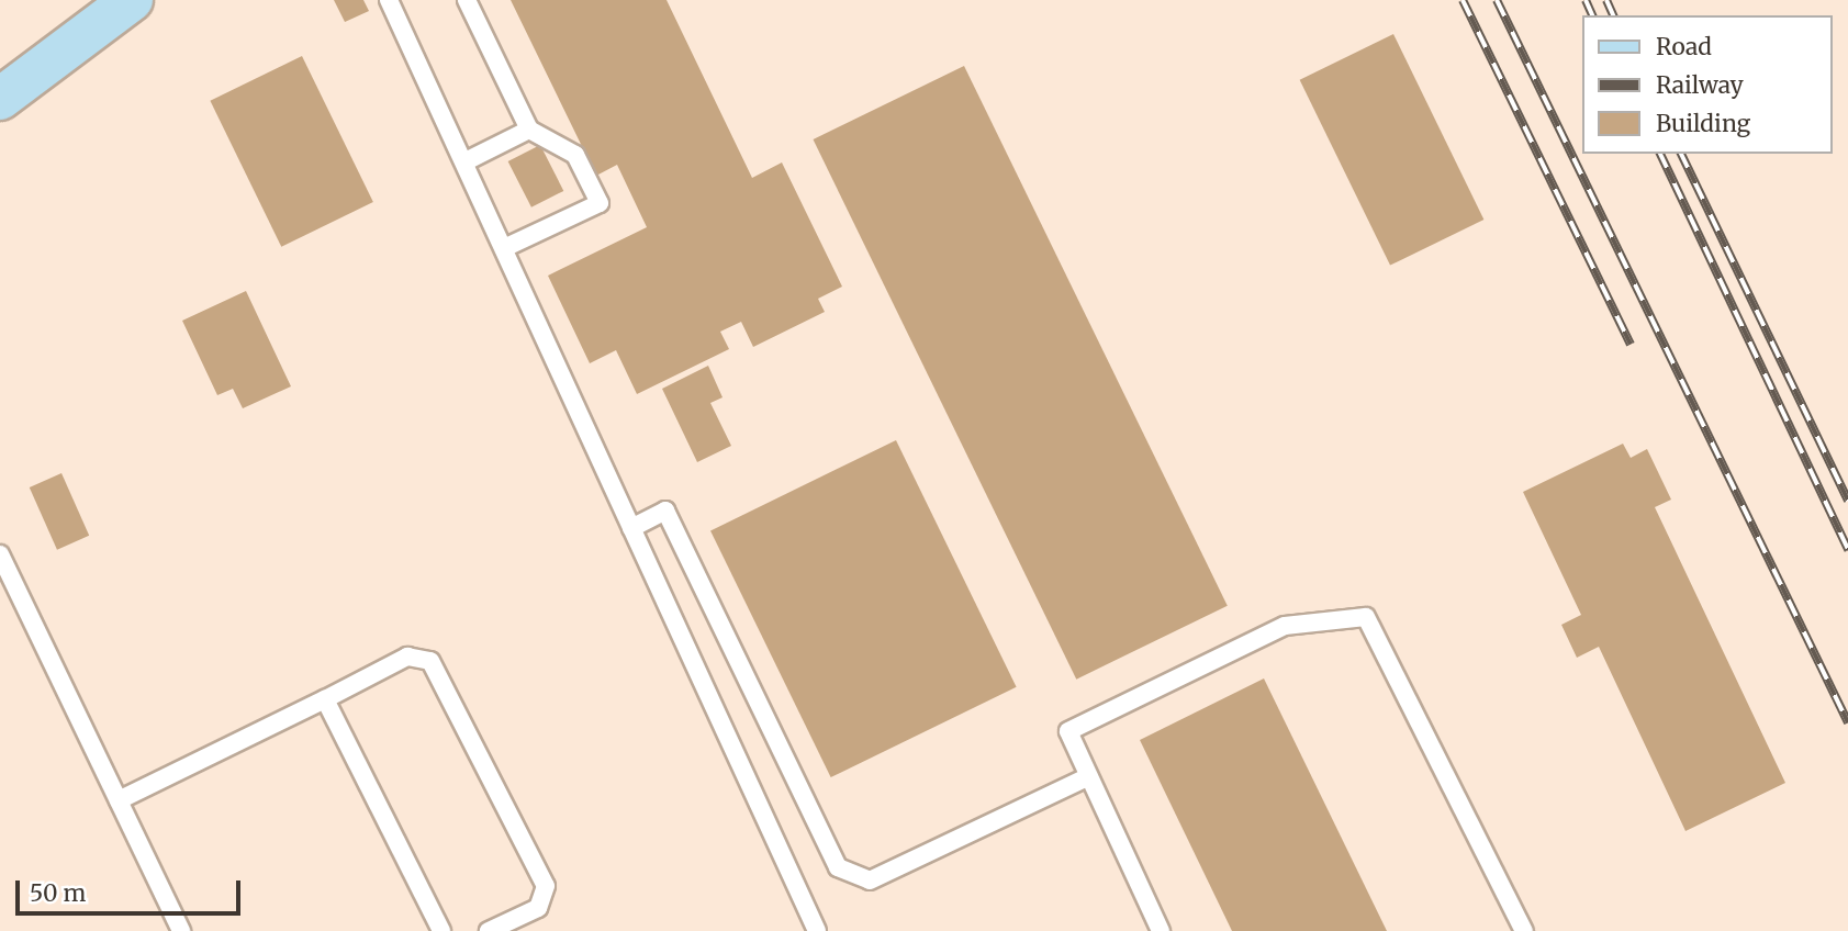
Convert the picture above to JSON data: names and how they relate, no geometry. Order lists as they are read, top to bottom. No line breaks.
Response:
{"legend":["Road","Railway","Building"],"scale_bar":"50 m"}
